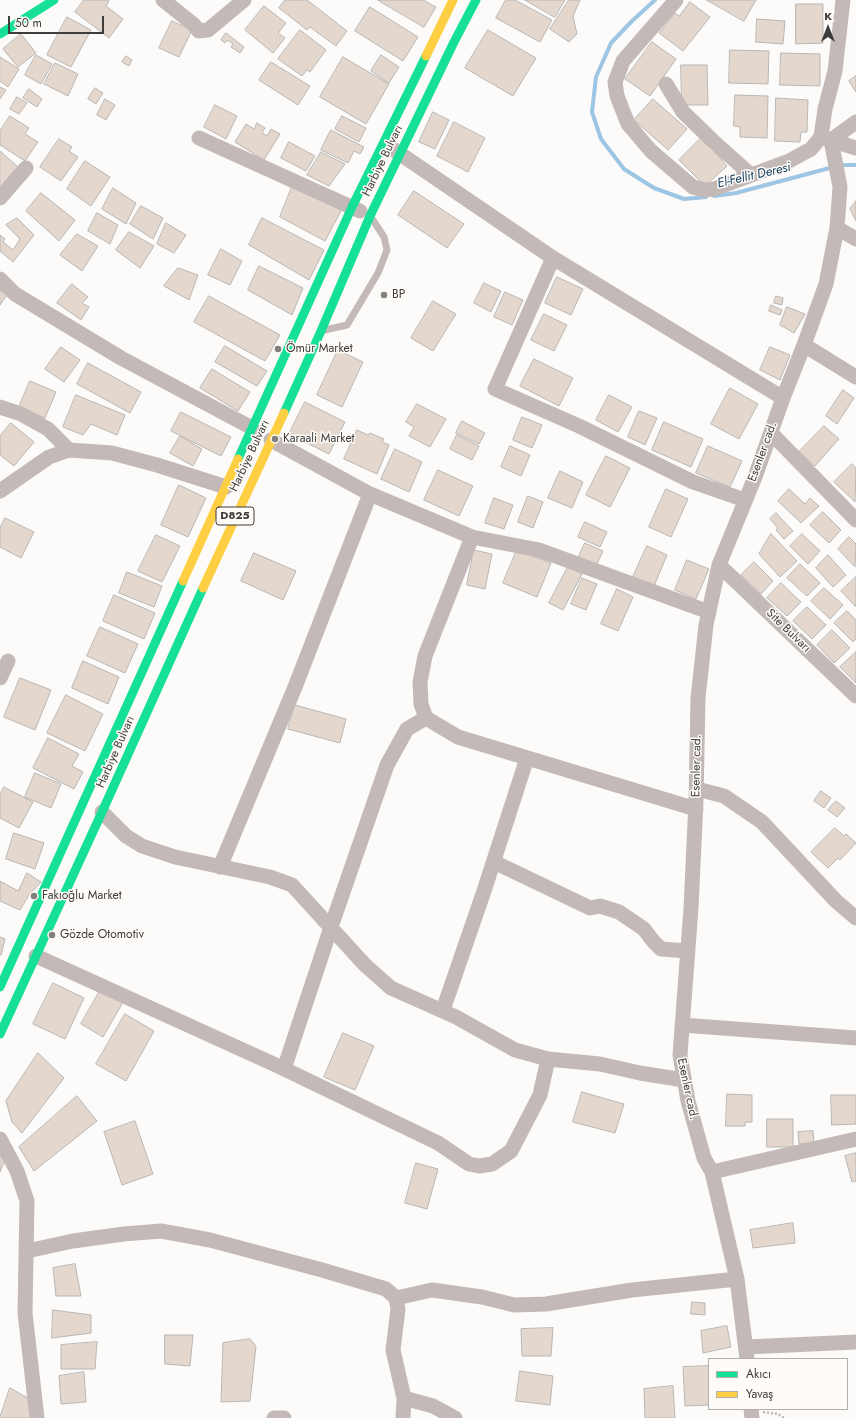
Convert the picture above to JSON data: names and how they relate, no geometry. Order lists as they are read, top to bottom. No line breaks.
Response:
{"streets":{"main road":["Harbiye Bulvarı","D825"],"street":["Esenler cad.","Site Bulvarı"]},"crossings":[["Esenler cad.","Site Bulvarı"]],"water":["El-Fellit Deresi"],"places":["BP","Ömür Market","Karaali Market","Fakıoğlu Market","Gözde Otomotiv"],"legend":["Akıcı","Yavaş"],"scale_bar":"50 m","north":"top"}
